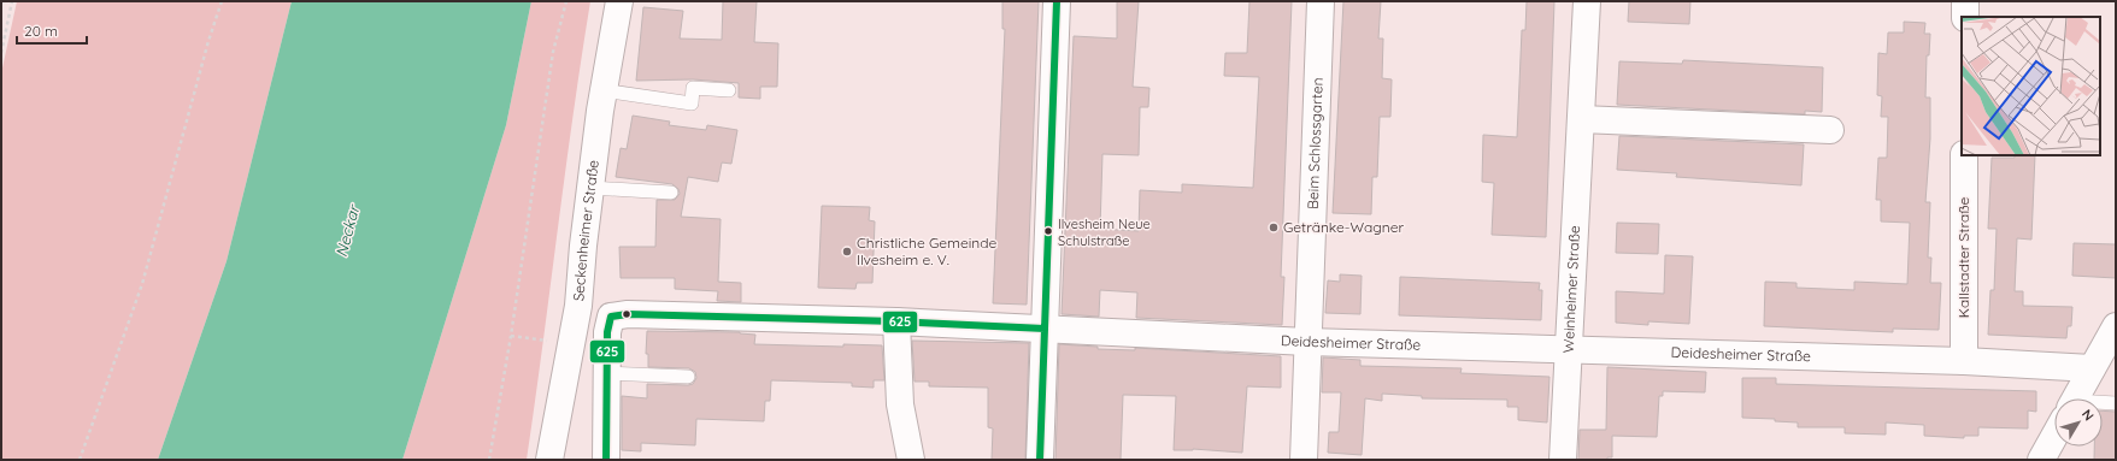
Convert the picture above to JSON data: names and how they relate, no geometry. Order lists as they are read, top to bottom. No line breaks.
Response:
{"streets":{"street":["Beim Schlossgarten","Seckenheimer Straße","Kallstadter Straße","Weinheimer Straße","Deidesheimer Straße"]},"crossings":[["Beim Schlossgarten","Deidesheimer Straße"],["Kallstadter Straße","Deidesheimer Straße"],["Weinheimer Straße","Deidesheimer Straße"]],"water":["Neckar"],"places":["Getränke-Wagner","Ilvesheim Neue Schulstraße","Christliche Gemeinde Ilvesheim e. V."],"lines":["transit line 625"],"scale_bar":"20 m","north":"top right"}
